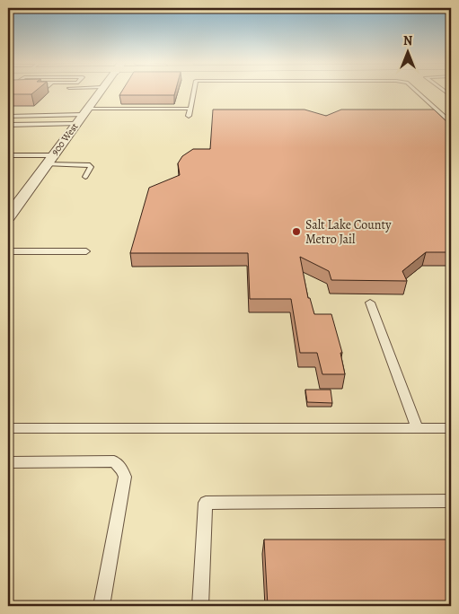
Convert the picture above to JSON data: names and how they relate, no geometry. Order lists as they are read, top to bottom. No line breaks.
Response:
{"streets":{"street":["900 West"]},"places":["Salt Lake County Metro Jail"],"north":"top"}
